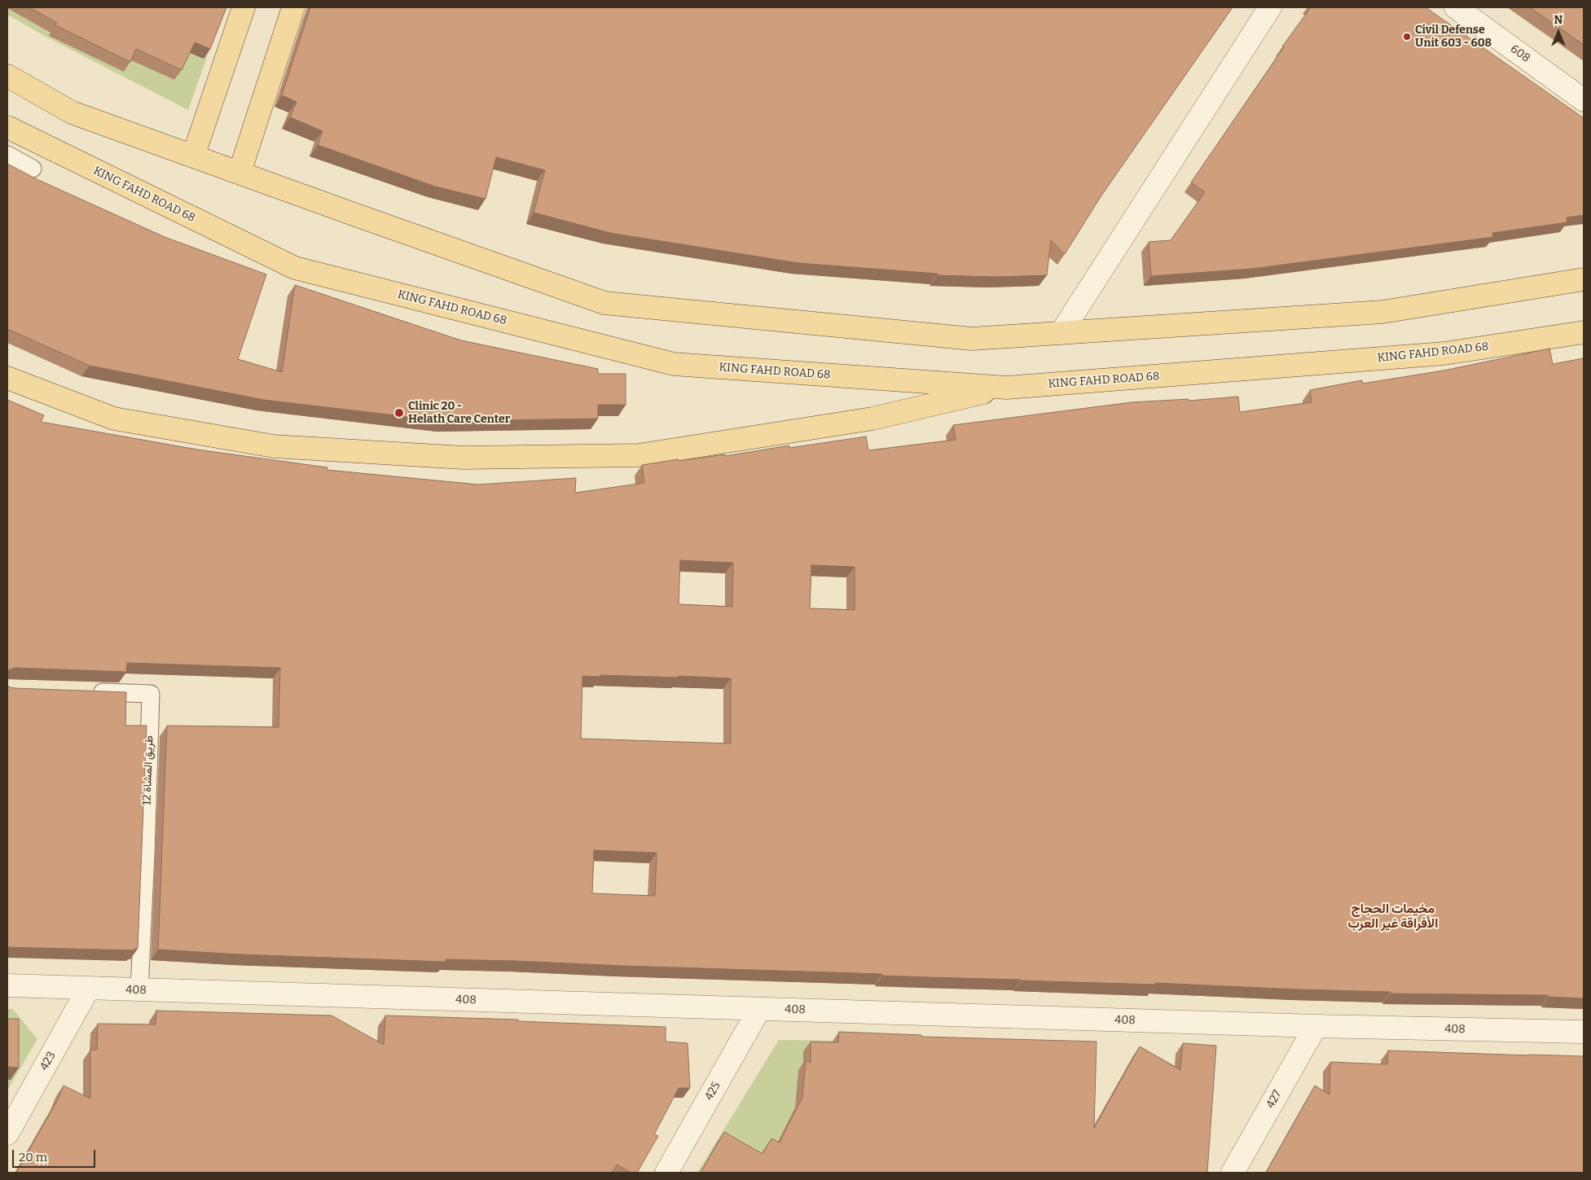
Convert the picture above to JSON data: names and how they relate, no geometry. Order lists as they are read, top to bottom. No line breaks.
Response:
{"streets":{"main road":["KING FAHD ROAD 68"],"street":["608","طريق المشاة 12","408","423","425","427"]},"crossings":[["طريق المشاة 12","408"],["408","423"],["408","425"],["408","427"]],"districts":["مخيمات الحجاج الأفراقة غير العرب"],"places":["Civil Defense Unit 603 - 608","Clinic 20 - Helath Care Center"],"scale_bar":"20 m","north":"top"}
